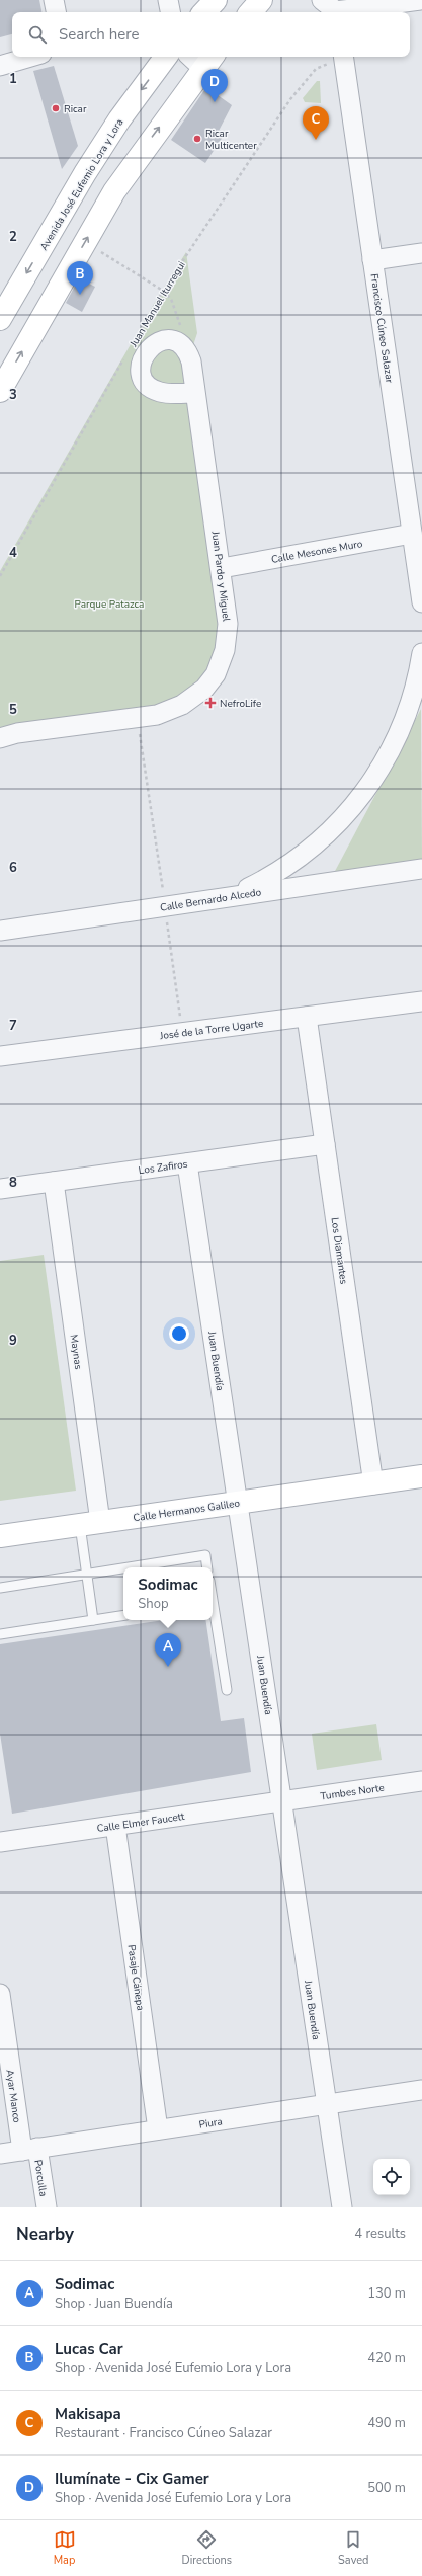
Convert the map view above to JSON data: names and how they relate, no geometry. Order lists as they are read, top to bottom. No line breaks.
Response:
{"streets":{"main road":["Avenida José Eufemio Lora y Lora","Calle Hermanos Galileo"],"street":["Francisco Cúneo Salazar","Calle Mesones Muro","Juan Pardo y Miguel","Calle Bernardo Alcedo","José de la Torre Ugarte","Los Zafiros","Los Diamantes","Maynas","Juan Buendía","Tumbes Norte","Calle Elmer Faucett","Pasaje Cánepa","Ayar Manco","Piura","Porculla"],"path":["Juan Manuel Iturregui"]},"crossings":[["Francisco Cúneo Salazar","Calle Mesones Muro"],["Calle Mesones Muro","Juan Pardo y Miguel"],["José de la Torre Ugarte","Los Diamantes"],["Los Zafiros","Los Diamantes"],["Los Zafiros","Maynas"],["Los Zafiros","Juan Buendía"],["Los Diamantes","Calle Hermanos Galileo"],["Maynas","Calle Hermanos Galileo"],["Juan Buendía","Calle Hermanos Galileo"],["Juan Buendía","Tumbes Norte"],["Juan Buendía","Calle Elmer Faucett"],["Juan Buendía","Piura"],["Tumbes Norte","Calle Elmer Faucett"],["Calle Elmer Faucett","Pasaje Cánepa"],["Pasaje Cánepa","Piura"],["Ayar Manco","Piura"],["Ayar Manco","Porculla"],["Piura","Porculla"]],"parks":["Parque Patazca"],"places":{"other":["Ricar","Ricar Multicenter"],"health":["NefroLife"]},"page":{"search":"Search here","pins":["D","C","B","A"],"popup":["Sodimac","Shop"],"heading":["Nearby","4 results"],"list":[{"mark":"A","name":"Sodimac","note":"Shop · Juan Buendía","value":"130 m"},{"mark":"B","name":"Lucas Car","note":"Shop · Avenida José Eufemio Lora y Lora","value":"420 m"},{"mark":"C","name":"Makisapa","note":"Restaurant · Francisco Cúneo Salazar","value":"490 m"},{"mark":"D","name":"Ilumínate - Cix Gamer","note":"Shop · Avenida José Eufemio Lora y Lora","value":"500 m"}],"nav":["Map","Directions","Saved"]},"grid":{"rows":["1","2","3","4","5","6","7","8","9"]}}
